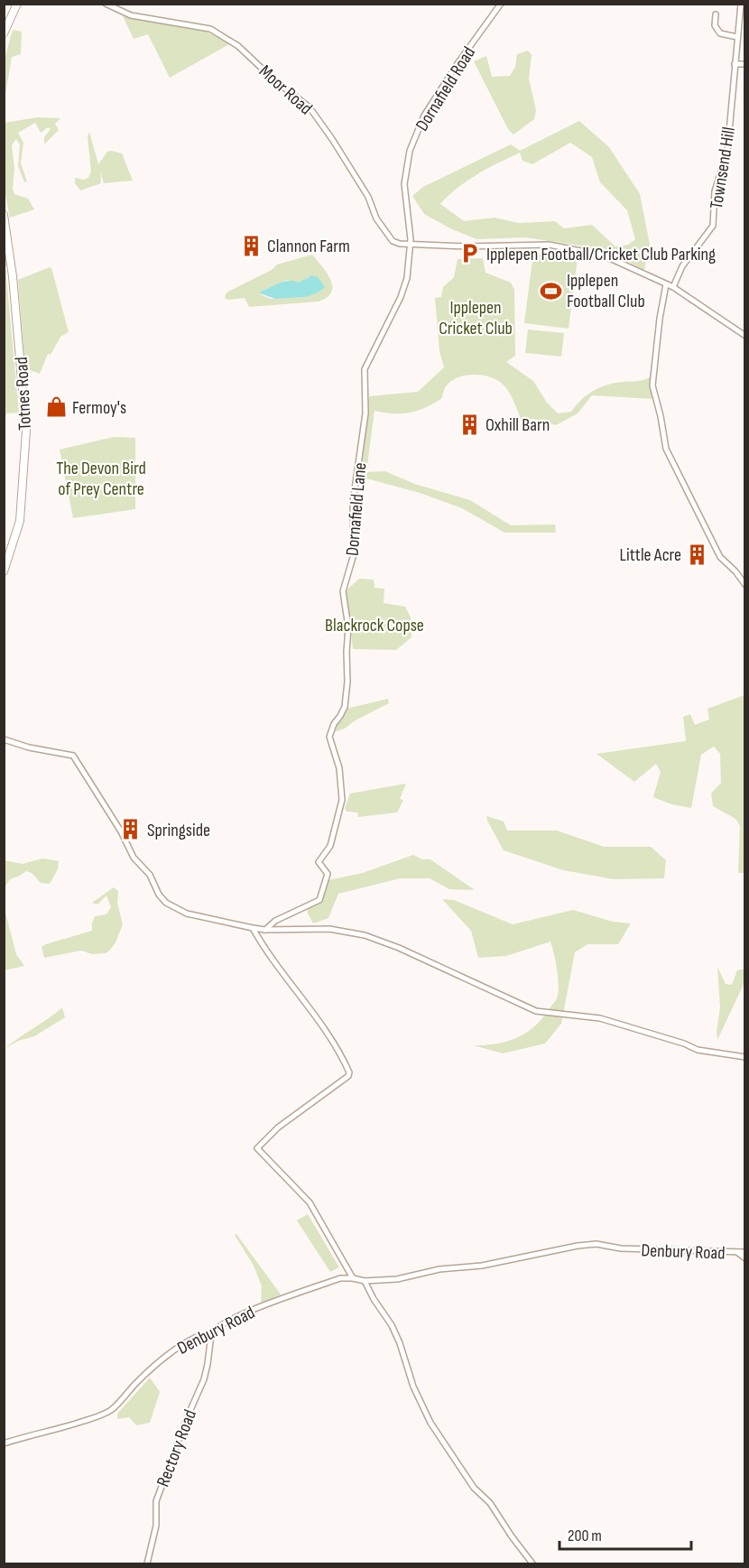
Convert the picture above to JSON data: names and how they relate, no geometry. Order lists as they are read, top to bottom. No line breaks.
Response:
{"streets":{"main road":["Totnes Road"],"street":["Dornafield Road","Moor Road","Townsend Hill","Dornafield Lane","Denbury Road","Rectory Road"]},"crossings":[["Dornafield Road","Moor Road"],["Dornafield Road","Dornafield Lane"],["Moor Road","Dornafield Lane"],["Denbury Road","Rectory Road"]],"parks":["Ipplepen Cricket Club","The Devon Bird of Prey Centre","Blackrock Copse"],"places":{"building":["Clannon Farm","Oxhill Barn","Little Acre","Springside"],"parking":["Ipplepen Football/Cricket Club Parking"],"sports":["Ipplepen Football Club"],"shop":["Fermoy's"]},"scale_bar":"200 m"}
